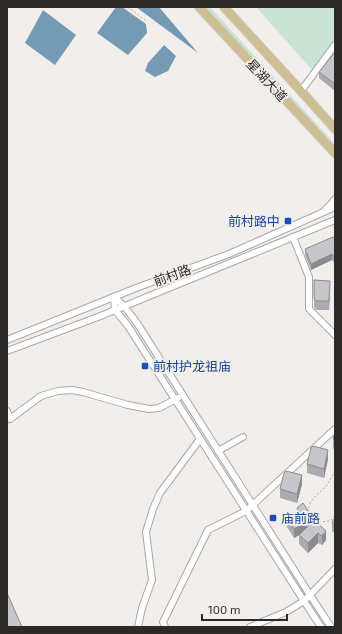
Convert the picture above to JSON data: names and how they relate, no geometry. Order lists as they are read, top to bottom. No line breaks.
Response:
{"streets":{"main road":["星湖大道"],"street":["前村路"]},"places":{"transit":["前村路中","前村护龙祖庙","庙前路"]},"scale_bar":"100 m"}
